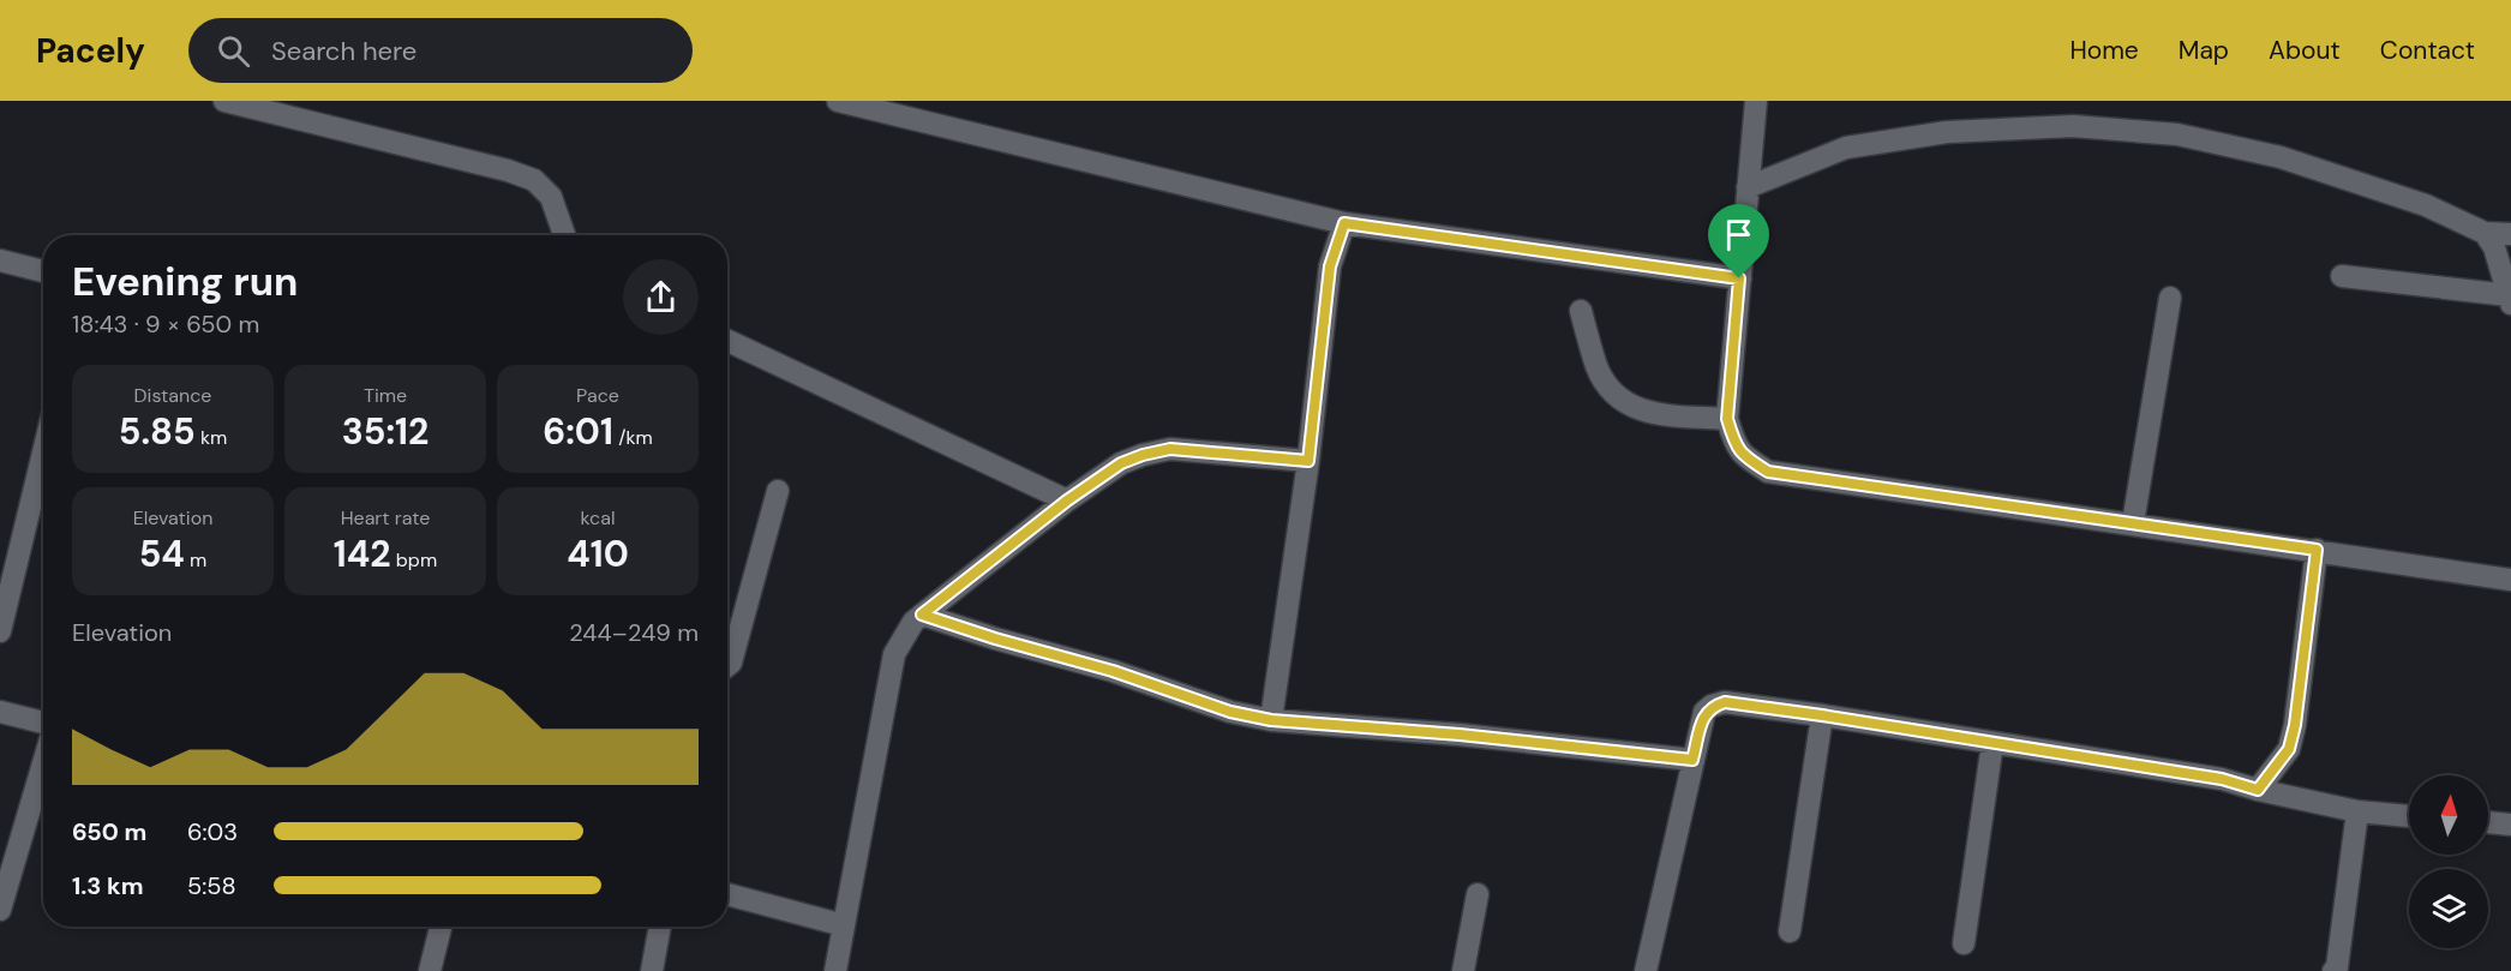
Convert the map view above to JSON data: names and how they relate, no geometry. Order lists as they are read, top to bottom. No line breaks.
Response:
{"north":"top","page":{"header":"Pacely","search":"Search here","nav":["Home","Map","About","Contact"],"heading":["Evening run","18:43 · 9 × 650 m"],"stats":[["Distance","5.85 km"],["Time","35:12"],["Pace","6:01 /km"],["Elevation","54 m"],["Heart rate","142 bpm"],["kcal","410"]],"chart":["Elevation","244–249 m"],"list":[{"name":"650 m","note":"6:03"},{"name":"1.3 km","note":"5:58"}]}}
